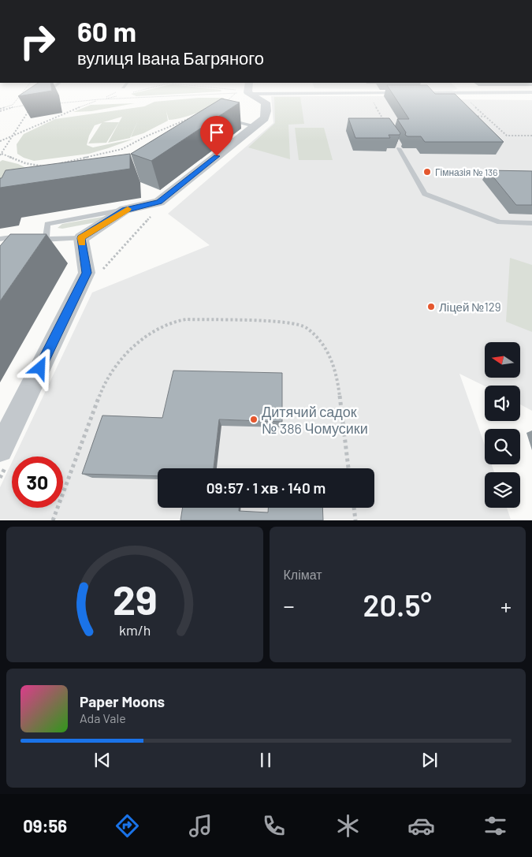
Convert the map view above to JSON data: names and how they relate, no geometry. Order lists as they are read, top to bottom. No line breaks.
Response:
{"places":["Гімназія № 136","Ліцей №129","Дитячий садок № 386 Чомусики"],"north":"left","page":{"turn":["60 m","вулиця Івана Багряного"],"limit":"30","trip":"09:57 · 1 хв · 140 m","tile":"Клімат","heat":["−","20.5°","+"],"song":["Paper Moons","Ada Vale"],"tabs":"09:56","gauge":["29","km/h"]}}
